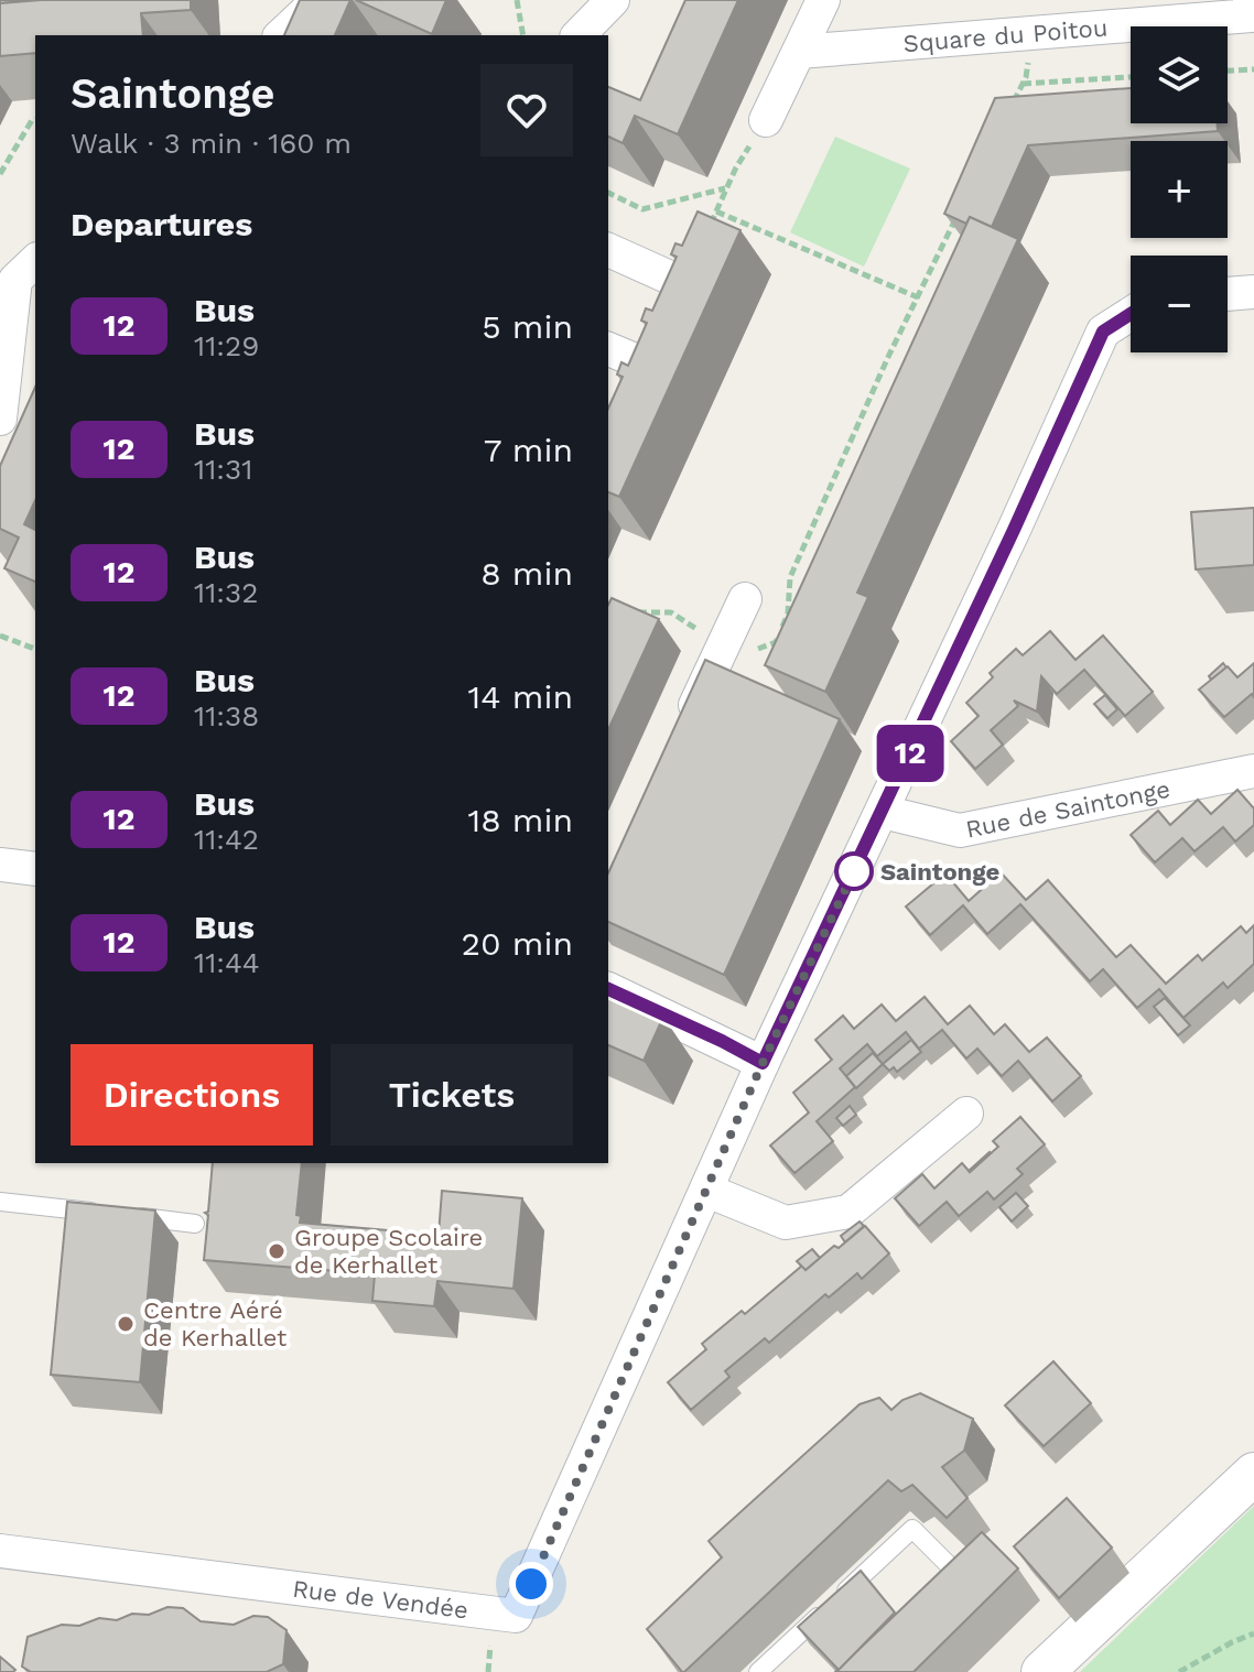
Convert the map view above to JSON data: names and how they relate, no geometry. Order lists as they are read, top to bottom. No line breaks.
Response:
{"streets":{"street":["Square du Poitou","Rue de Saintonge","Rue de Vendée"]},"crossings":[["Rue de Saintonge","Rue de Vendée"]],"places":["Saintonge","Groupe Scolaire de Kerhallet","Centre Aéré de Kerhallet"],"lines":["bus line 12"],"page":{"on_map":"12","map_buttons":["+","−"],"heading":[["Saintonge","Walk · 3 min · 160 m"],"Departures"],"list":[{"mark":"12","name":"Bus","note":"11:29","value":"5 min"},{"mark":"12","name":"Bus","note":"11:31","value":"7 min"},{"mark":"12","name":"Bus","note":"11:32","value":"8 min"},{"mark":"12","name":"Bus","note":"11:38","value":"14 min"},{"mark":"12","name":"Bus","note":"11:42","value":"18 min"},{"mark":"12","name":"Bus","note":"11:44","value":"20 min"}],"buttons":["Directions","Tickets"]}}
